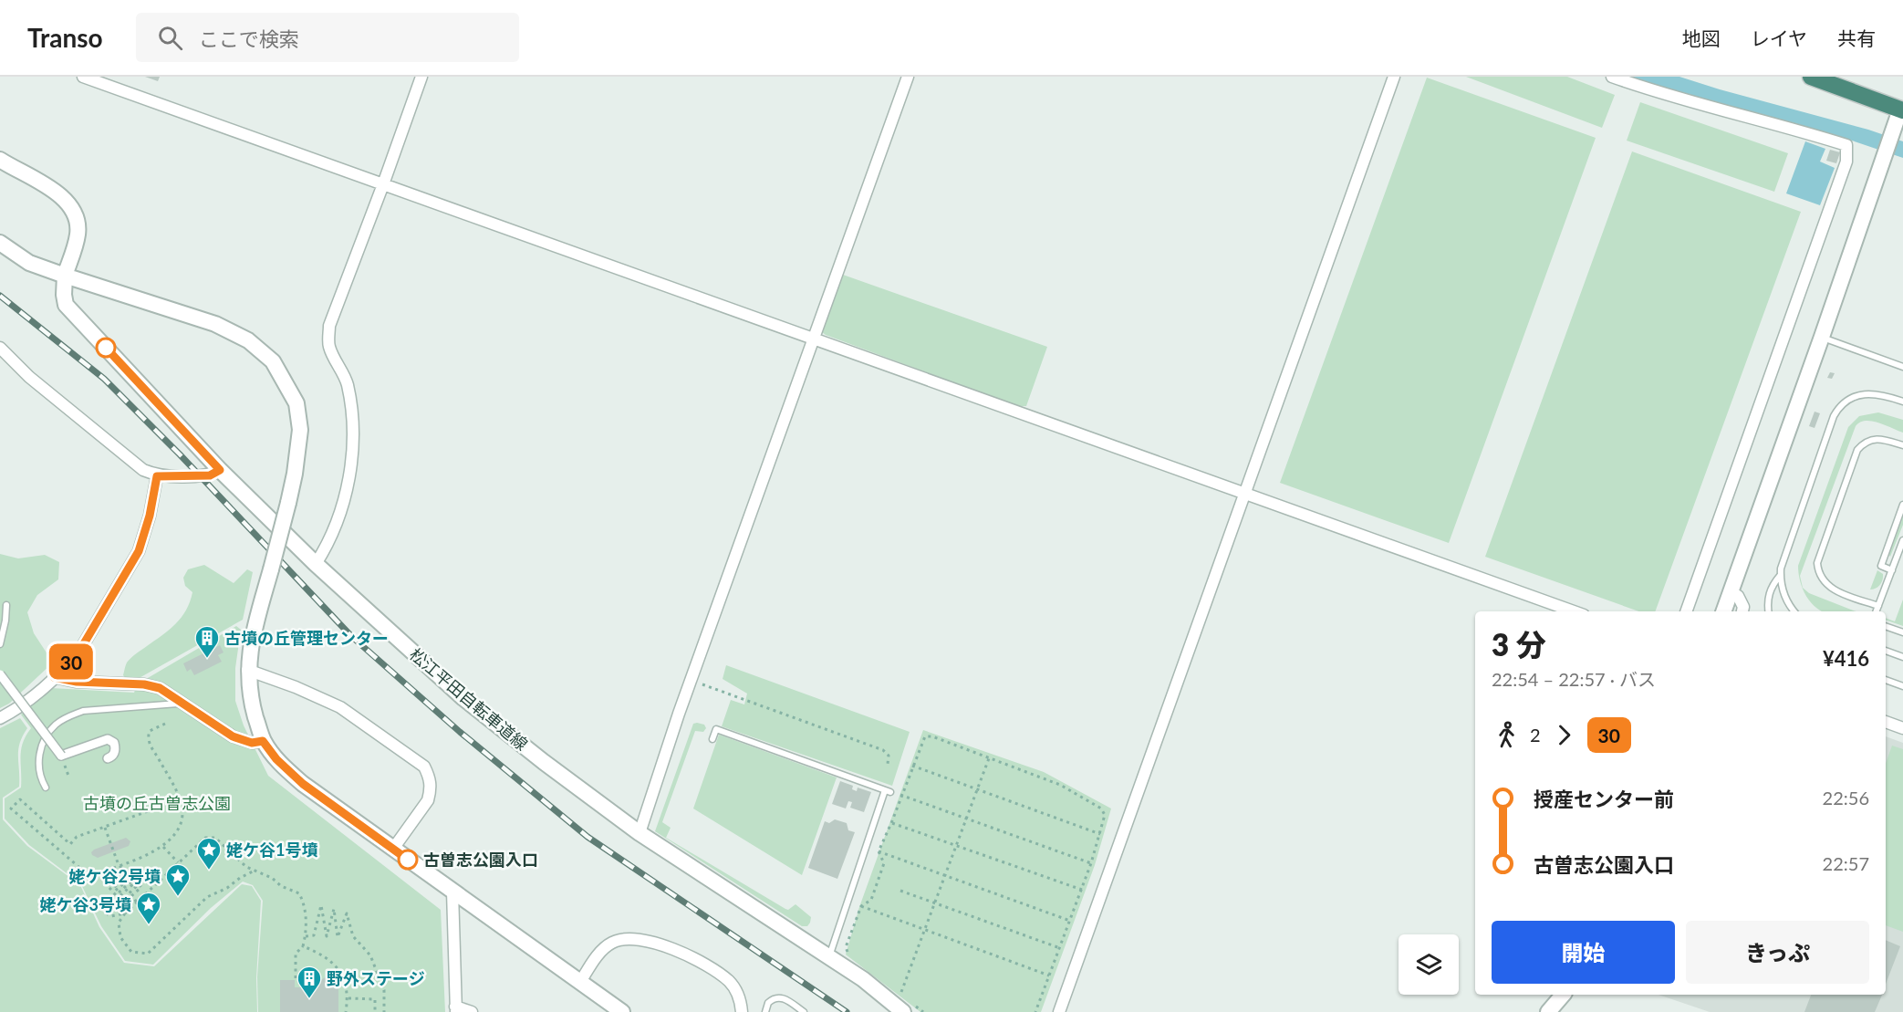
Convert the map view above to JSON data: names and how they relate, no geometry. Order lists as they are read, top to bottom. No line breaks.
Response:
{"streets":{"street":["松江平田自転車道線"]},"parks":["古墳の丘古曽志公園"],"places":{"building":["古墳の丘管理センター","野外ステージ"],"other":["古曽志公園入口"],"place":["姥ケ谷1号墳","姥ケ谷2号墳","姥ケ谷3号墳"]},"lines":["bus line 30"],"page":{"header":"Transo","search":"ここで検索","nav":["地図","レイヤ","共有"],"on_map":"30","heading":["3 分","22:54 – 22:57 · バス","¥416"],"legs":["2","30"],"list":[{"name":"授産センター前","value":"22:56"},{"name":"古曽志公園入口","value":"22:57"}],"buttons":["開始","きっぷ"]}}
